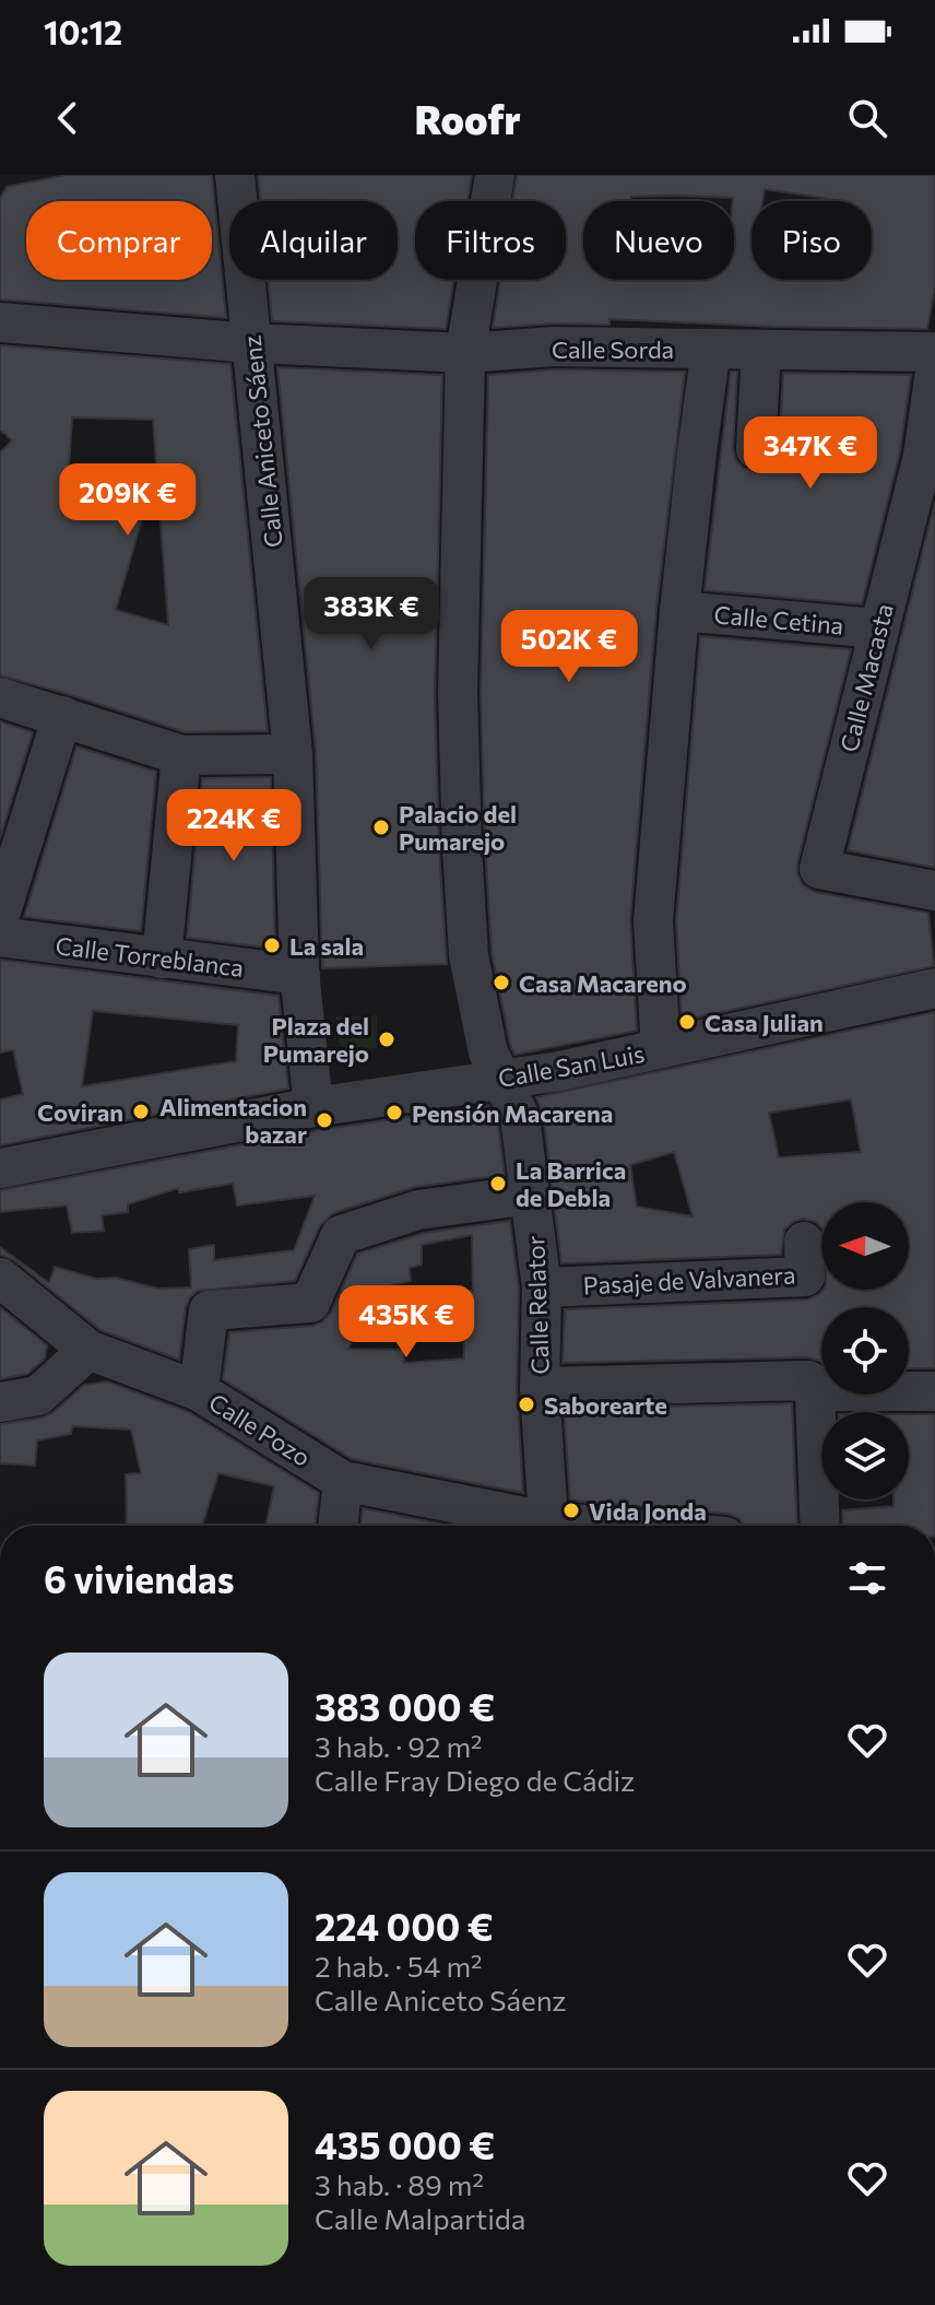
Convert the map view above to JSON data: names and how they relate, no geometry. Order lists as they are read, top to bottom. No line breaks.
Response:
{"streets":{"street":["Calle Sorda","Calle Aniceto Sáenz","Calle Cetina","Calle Macasta","Calle Torreblanca","Calle San Luis","Pasaje de Valvanera","Calle Relator","Calle Pozo"]},"crossings":[["Calle Sorda","Calle Aniceto Sáenz"],["Calle Sorda","Calle Relator"],["Calle Aniceto Sáenz","Calle Torreblanca"],["Calle Aniceto Sáenz","Calle San Luis"],["Calle Cetina","Calle Macasta"],["Calle San Luis","Calle Relator"],["Pasaje de Valvanera","Calle Relator"]],"places":["Palacio del Pumarejo","La sala","Casa Macareno","Casa Julian","Plaza del Pumarejo","Coviran","Pensión Macarena","Alimentacion bazar","La Barrica de Debla","Saborearte","Vida Jonda"],"north":"left","page":{"status":"10:12","header":"Roofr","chip":["Comprar","Alquilar","Filtros","Nuevo","Piso"],"price":["347K €","209K €","383K €","502K €","224K €","435K €"],"heading":"6 viviendas","list":[{"name":"383 000 €","note":"3 hab. · 92 m² · Calle Fray Diego de Cádiz"},{"name":"224 000 €","note":"2 hab. · 54 m² · Calle Aniceto Sáenz"},{"name":"435 000 €","note":"3 hab. · 89 m² · Calle Malpartida"}]}}
